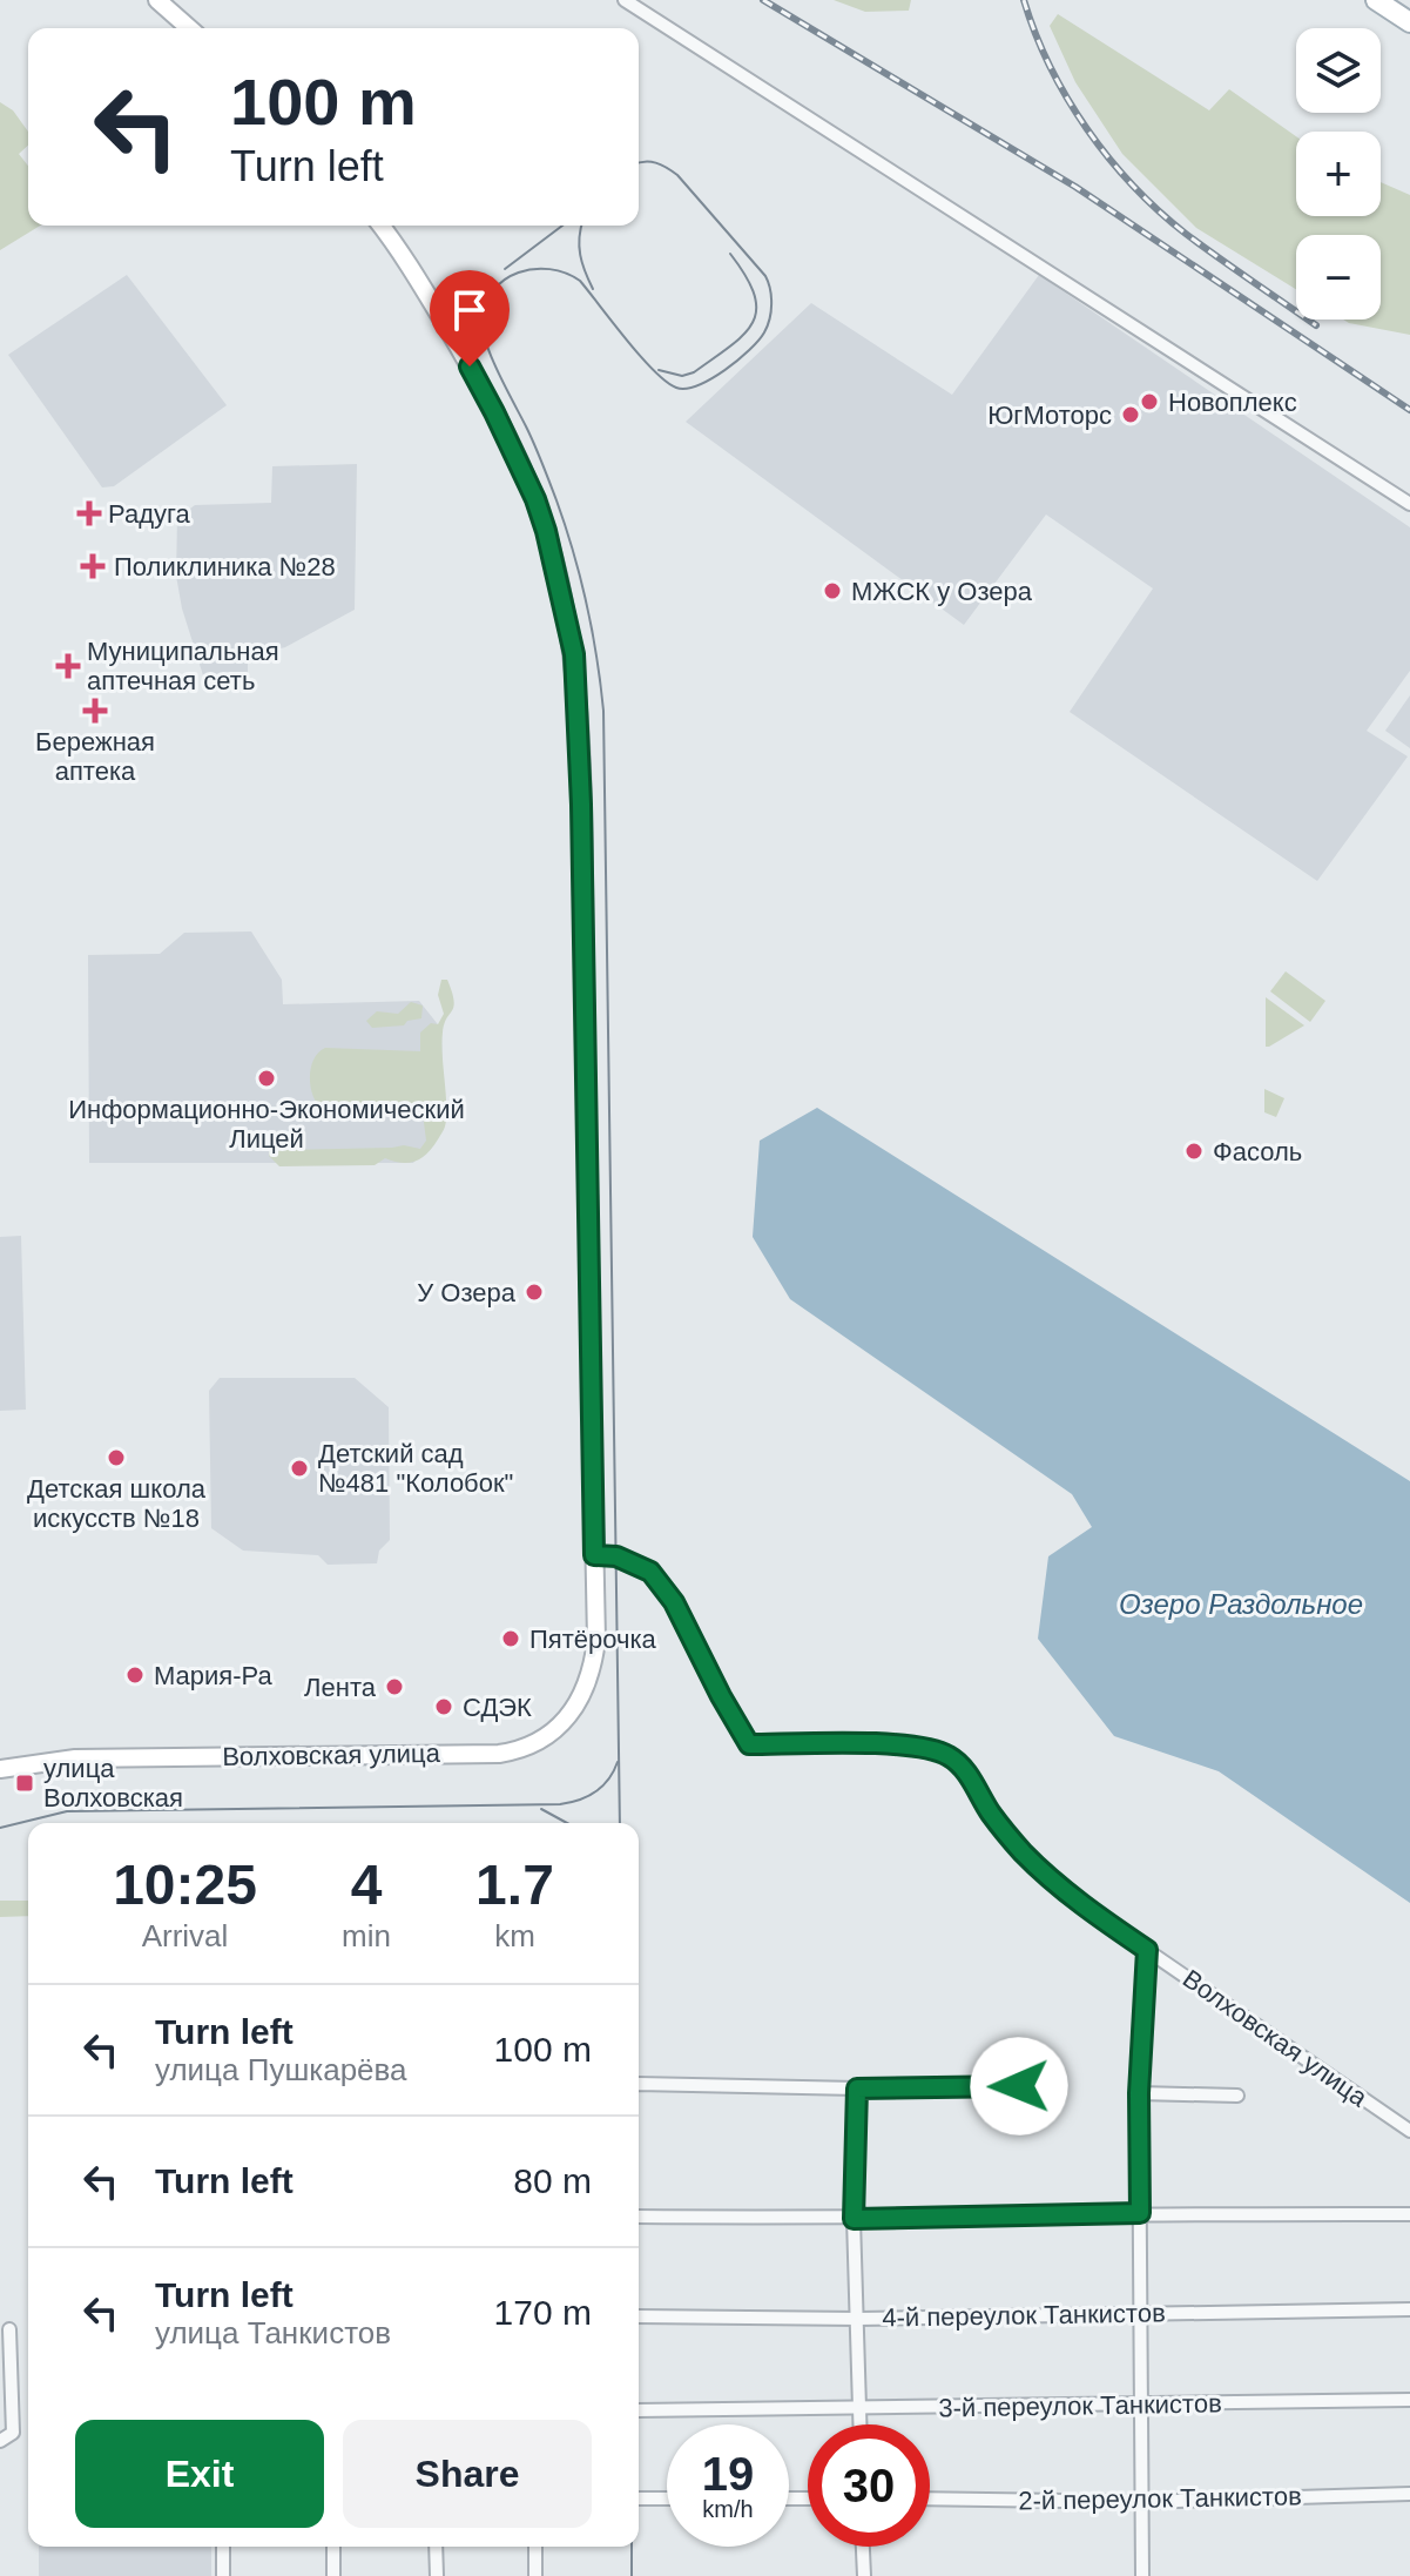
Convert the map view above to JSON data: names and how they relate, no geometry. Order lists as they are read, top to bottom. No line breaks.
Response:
{"streets":{"main road":["Волховская улица"],"street":["4-й переулок Танкистов","3-й переулок Танкистов","2-й переулок Танкистов"]},"water":["Озеро Раздольное"],"places":{"other":["Новоплекс","ЮгМоторс","МЖСК у Озера","Информационно-Экономический Лицей","Фасоль","У Озера","Детская школа искусств №18","Детский сад №481 \"Колобок\"","Пятёрочка","Мария-Ра","Лента","СДЭК"],"health":["Радуга","Поликлиника №28","Муниципальная аптечная сеть","Бережная аптека"],"transit":["улица Волховская"]},"page":{"map_buttons":["+","−"],"turn":["100 m","Turn left"],"eta":["10:25","Arrival","4","min","1.7","km"],"list":[{"name":"Turn left","note":"улица Пушкарёва","value":"100 m"},{"name":"Turn left","value":"80 m"},{"name":"Turn left","note":"улица Танкистов","value":"170 m"}],"buttons":["Exit","Share"],"speed":"19 km/h","limit":"30"}}
